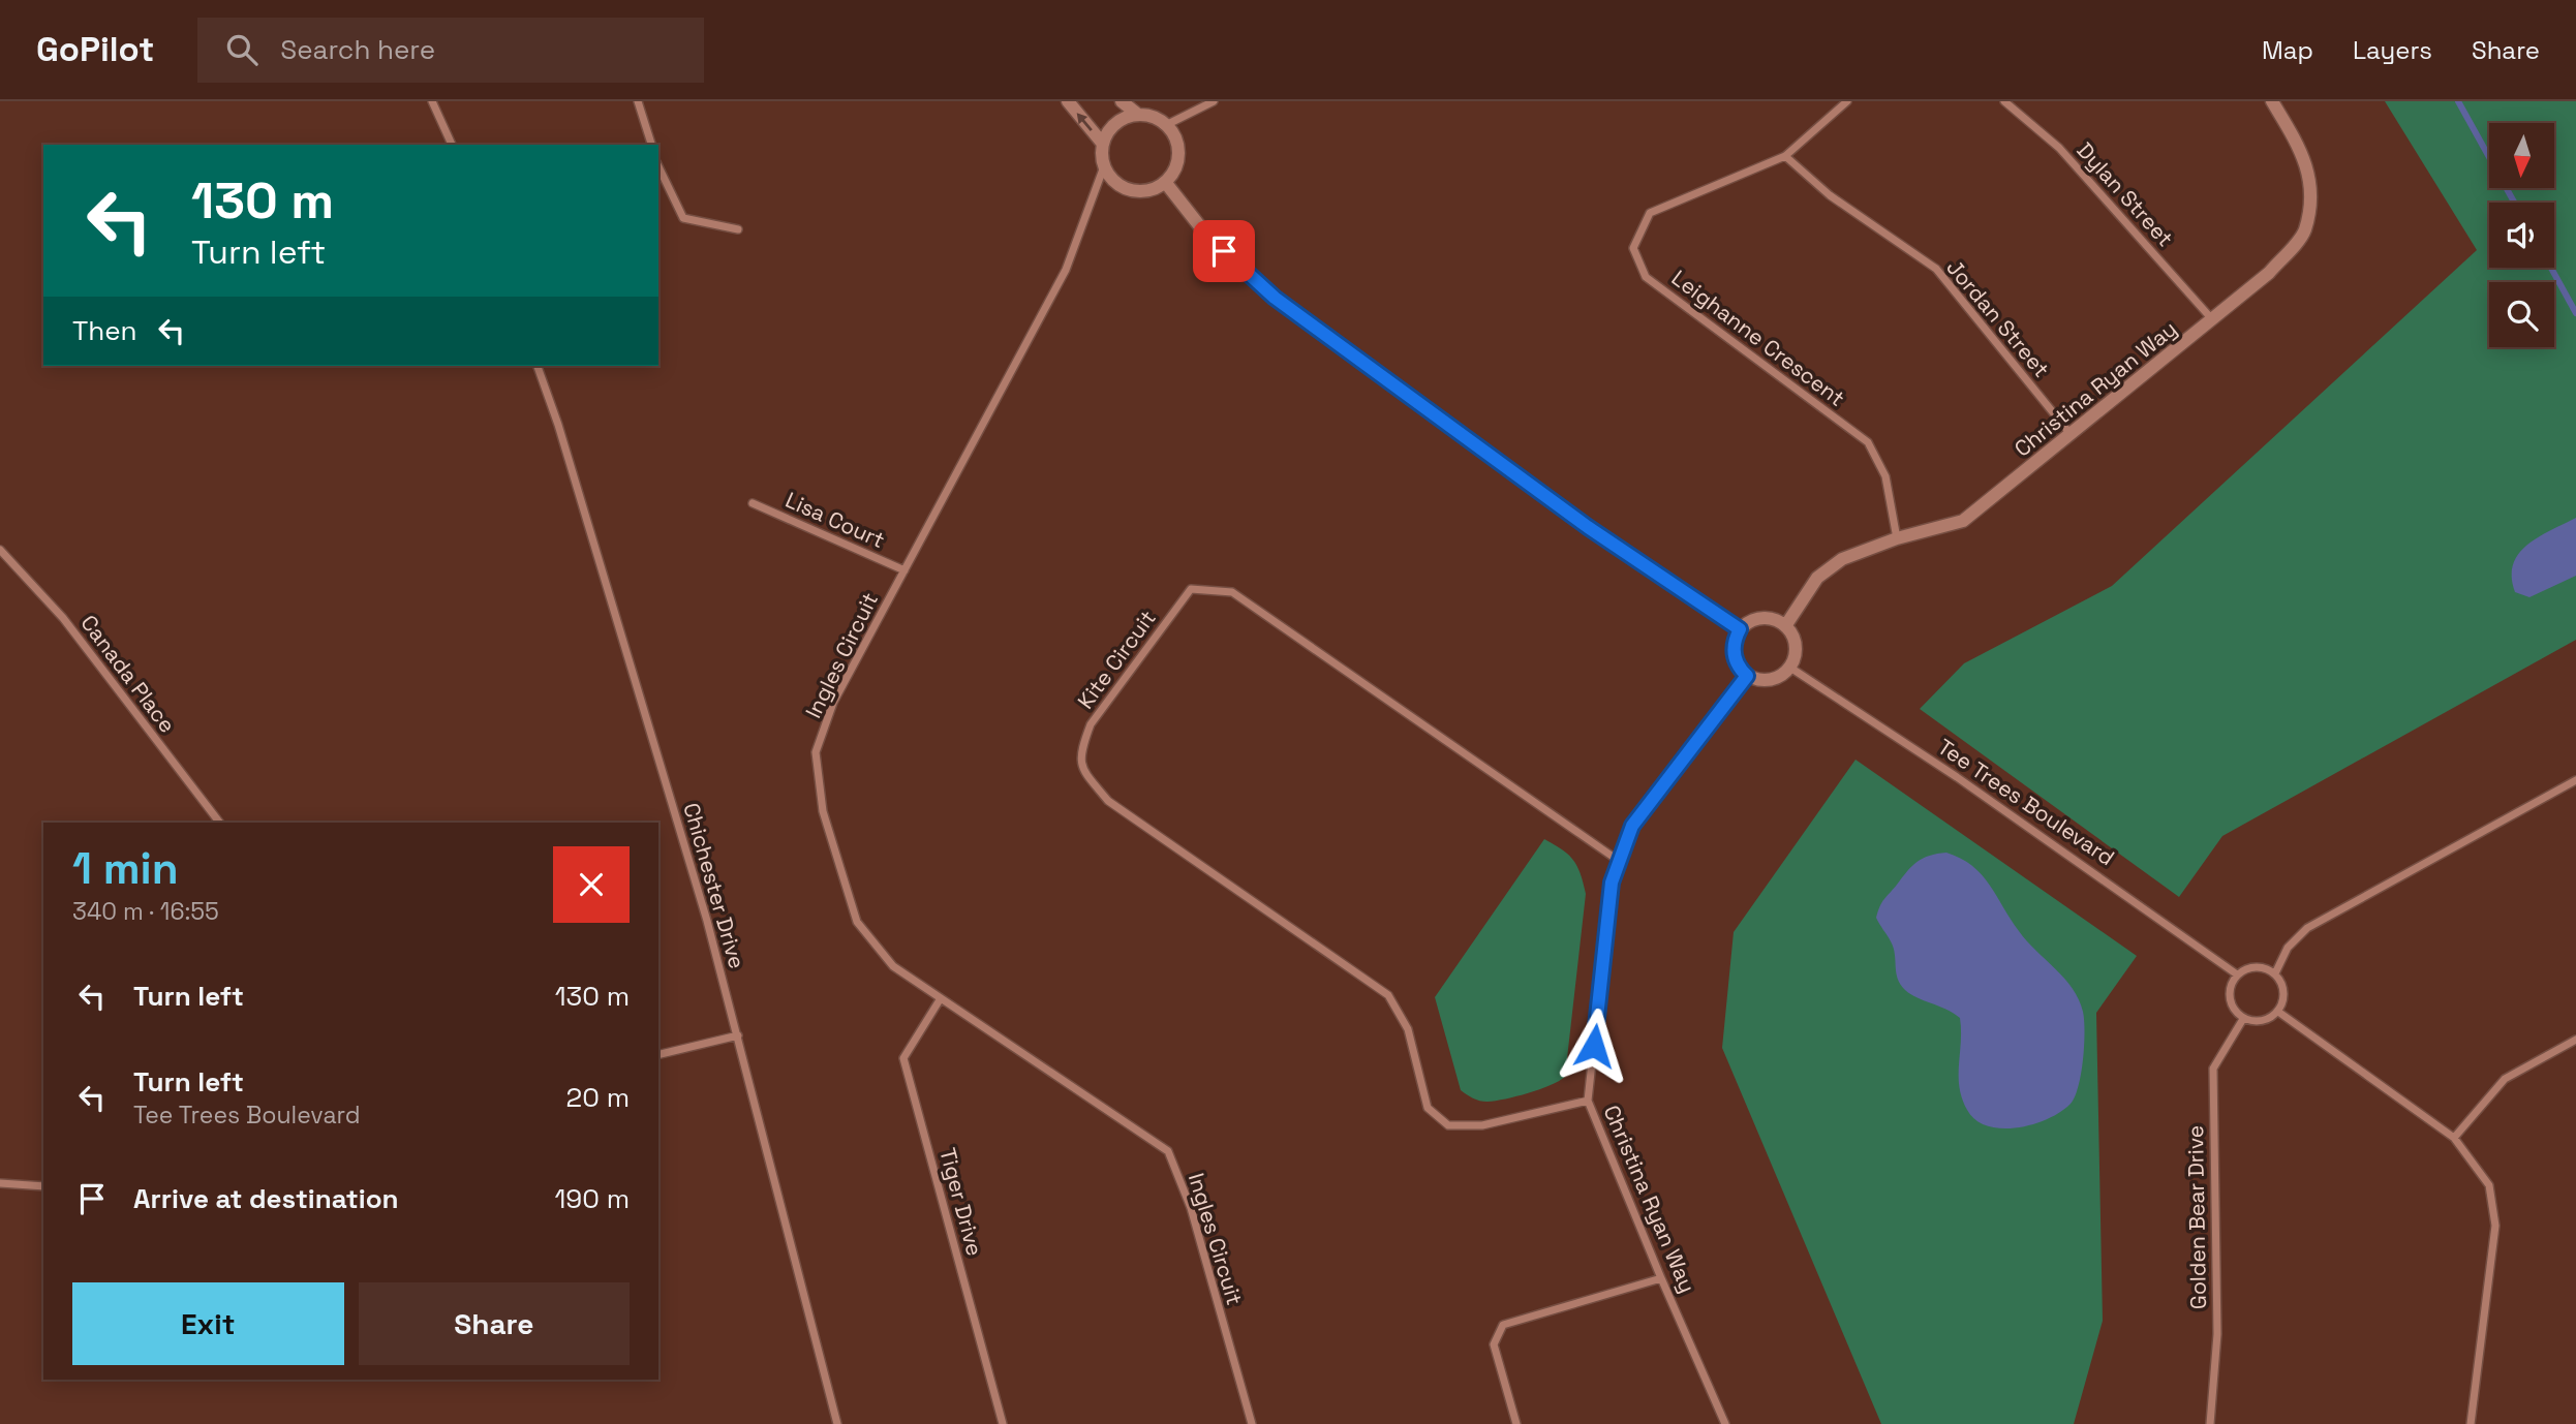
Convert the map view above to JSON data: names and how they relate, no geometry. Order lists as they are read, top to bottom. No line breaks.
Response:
{"streets":{"street":["Dylan Street","Jordan Street","Leighanne Crescent","Christina Ryan Way","Lisa Court","Ingles Circuit","Kite Circuit","Canada Place","Tee Trees Boulevard","Chichester Drive","Tiger Drive","Golden Bear Drive"]},"crossings":[["Dylan Street","Christina Ryan Way"],["Jordan Street","Leighanne Crescent"],["Jordan Street","Christina Ryan Way"],["Leighanne Crescent","Christina Ryan Way"],["Christina Ryan Way","Kite Circuit"],["Christina Ryan Way","Tee Trees Boulevard"],["Lisa Court","Ingles Circuit"],["Ingles Circuit","Tiger Drive"],["Tee Trees Boulevard","Golden Bear Drive"]],"north":"bottom","page":{"header":"GoPilot","search":"Search here","nav":["Map","Layers","Share"],"turn":["130 m","Turn left"],"then":"Then","heading":["1 min","340 m · 16:55"],"list":[{"name":"Turn left","value":"130 m"},{"name":"Turn left","note":"Tee Trees Boulevard","value":"20 m"},{"name":"Arrive at destination","value":"190 m"}],"buttons":["Exit","Share"]}}
